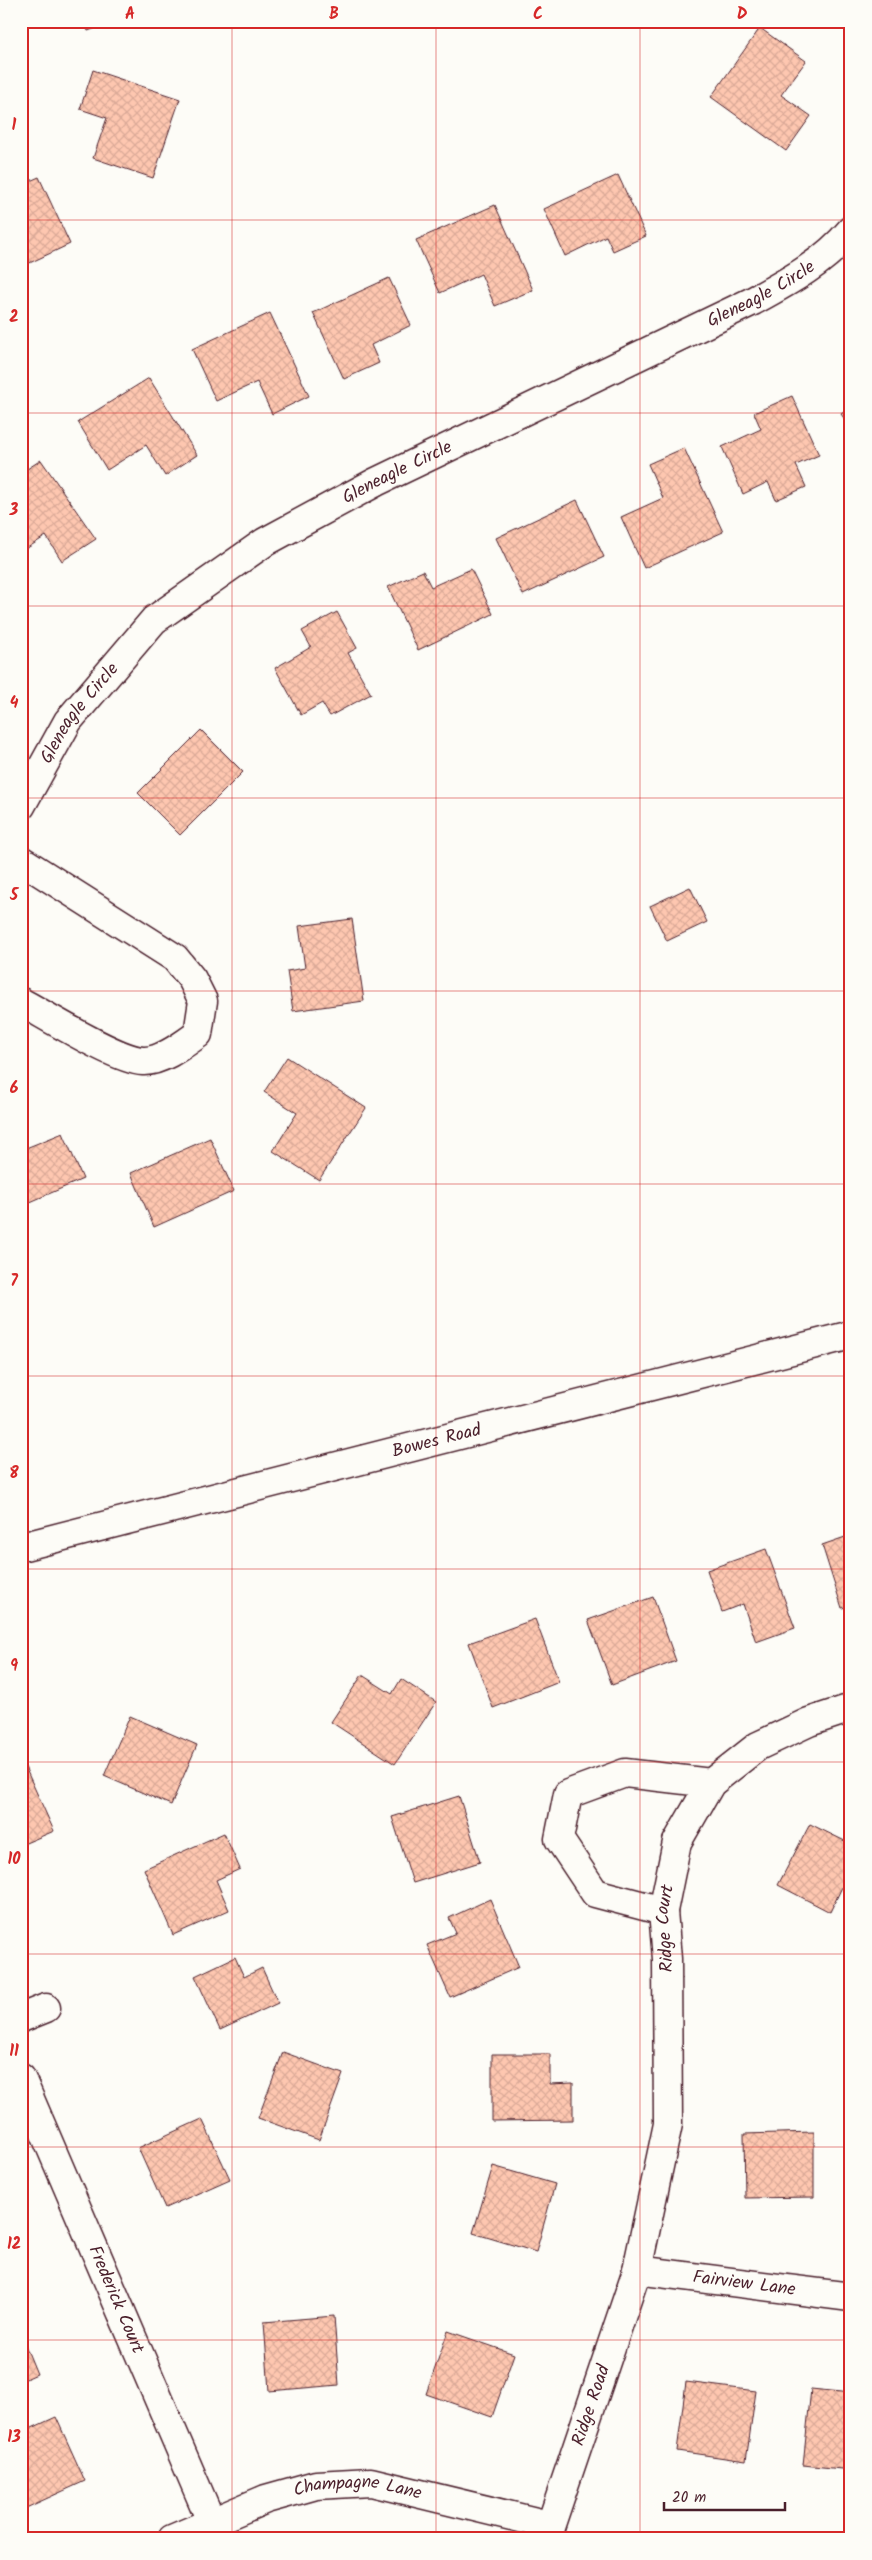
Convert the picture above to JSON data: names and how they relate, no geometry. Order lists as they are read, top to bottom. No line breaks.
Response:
{"streets":{"street":["Gleneagle Circle","Bowes Road","Ridge Court","Fairview Lane","Frederick Court","Ridge Road","Champagne Lane"]},"crossings":[["Ridge Court","Fairview Lane"],["Ridge Court","Ridge Road"],["Fairview Lane","Ridge Road"],["Frederick Court","Champagne Lane"],["Ridge Road","Champagne Lane"]],"scale_bar":"20 m","grid":{"columns":["A","B","C","D"],"rows":["1","2","3","4","5","6","7","8","9","10","11","12","13"]}}
